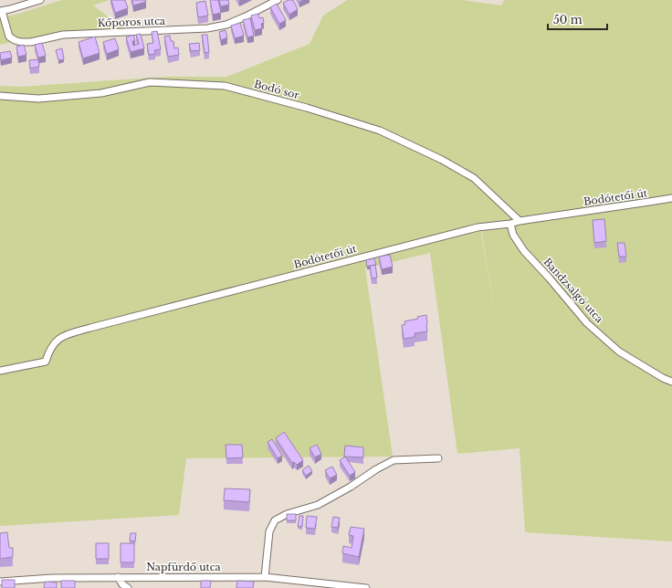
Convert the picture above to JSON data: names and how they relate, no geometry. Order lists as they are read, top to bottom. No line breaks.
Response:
{"streets":{"street":["Kőporos utca","Bodó sor","Bodótetői út","Bandzsalgó utca","Napfürdő utca"]},"crossings":[["Bodó sor","Bodótetői út"],["Bodótetői út","Bandzsalgó utca"]],"scale_bar":"50 m"}
